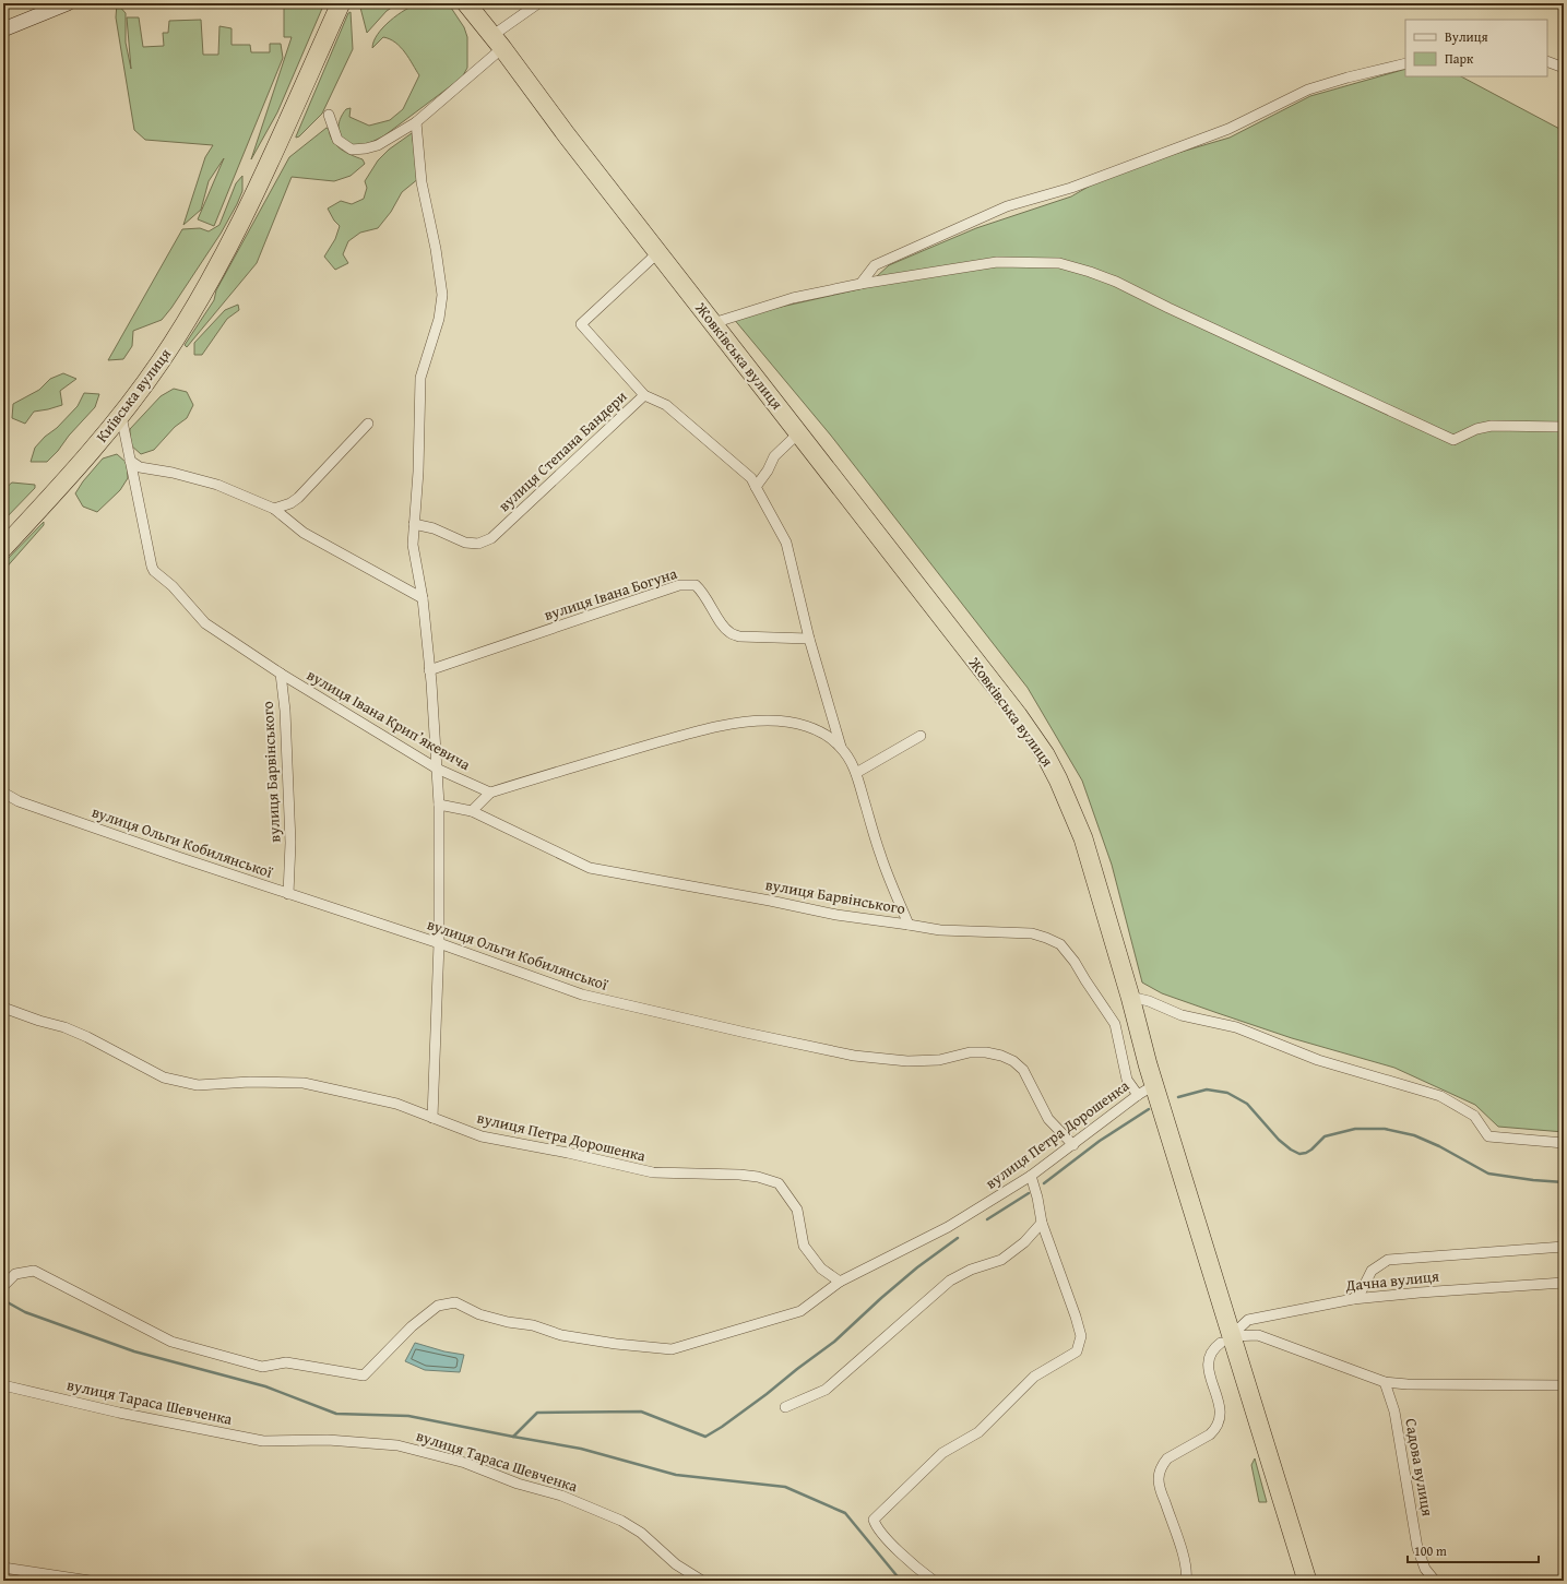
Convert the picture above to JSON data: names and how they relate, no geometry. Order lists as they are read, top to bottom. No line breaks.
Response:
{"streets":{"highway":["Жовківська вулиця","Київська вулиця"],"street":["вулиця Степана Бандери","вулиця Івана Богуна","вулиця Івана Крипʼякевича","вулиця Барвінського","вулиця Ольги Кобилянської","вулиця Петра Дорошенка","Дачна вулиця","вулиця Тараса Шевченка","Садова вулиця"]},"crossings":[["Жовківська вулиця","вулиця Степана Бандери"],["Жовківська вулиця","вулиця Петра Дорошенка"],["Жовківська вулиця","Дачна вулиця"],["Київська вулиця","вулиця Івана Крипʼякевича"],["вулиця Івана Крипʼякевича","вулиця Барвінського"],["вулиця Барвінського","вулиця Ольги Кобилянської"],["вулиця Барвінського","вулиця Петра Дорошенка"],["вулиця Ольги Кобилянської","вулиця Петра Дорошенка"]],"legend":["Вулиця","Парк"],"scale_bar":"100 m"}
